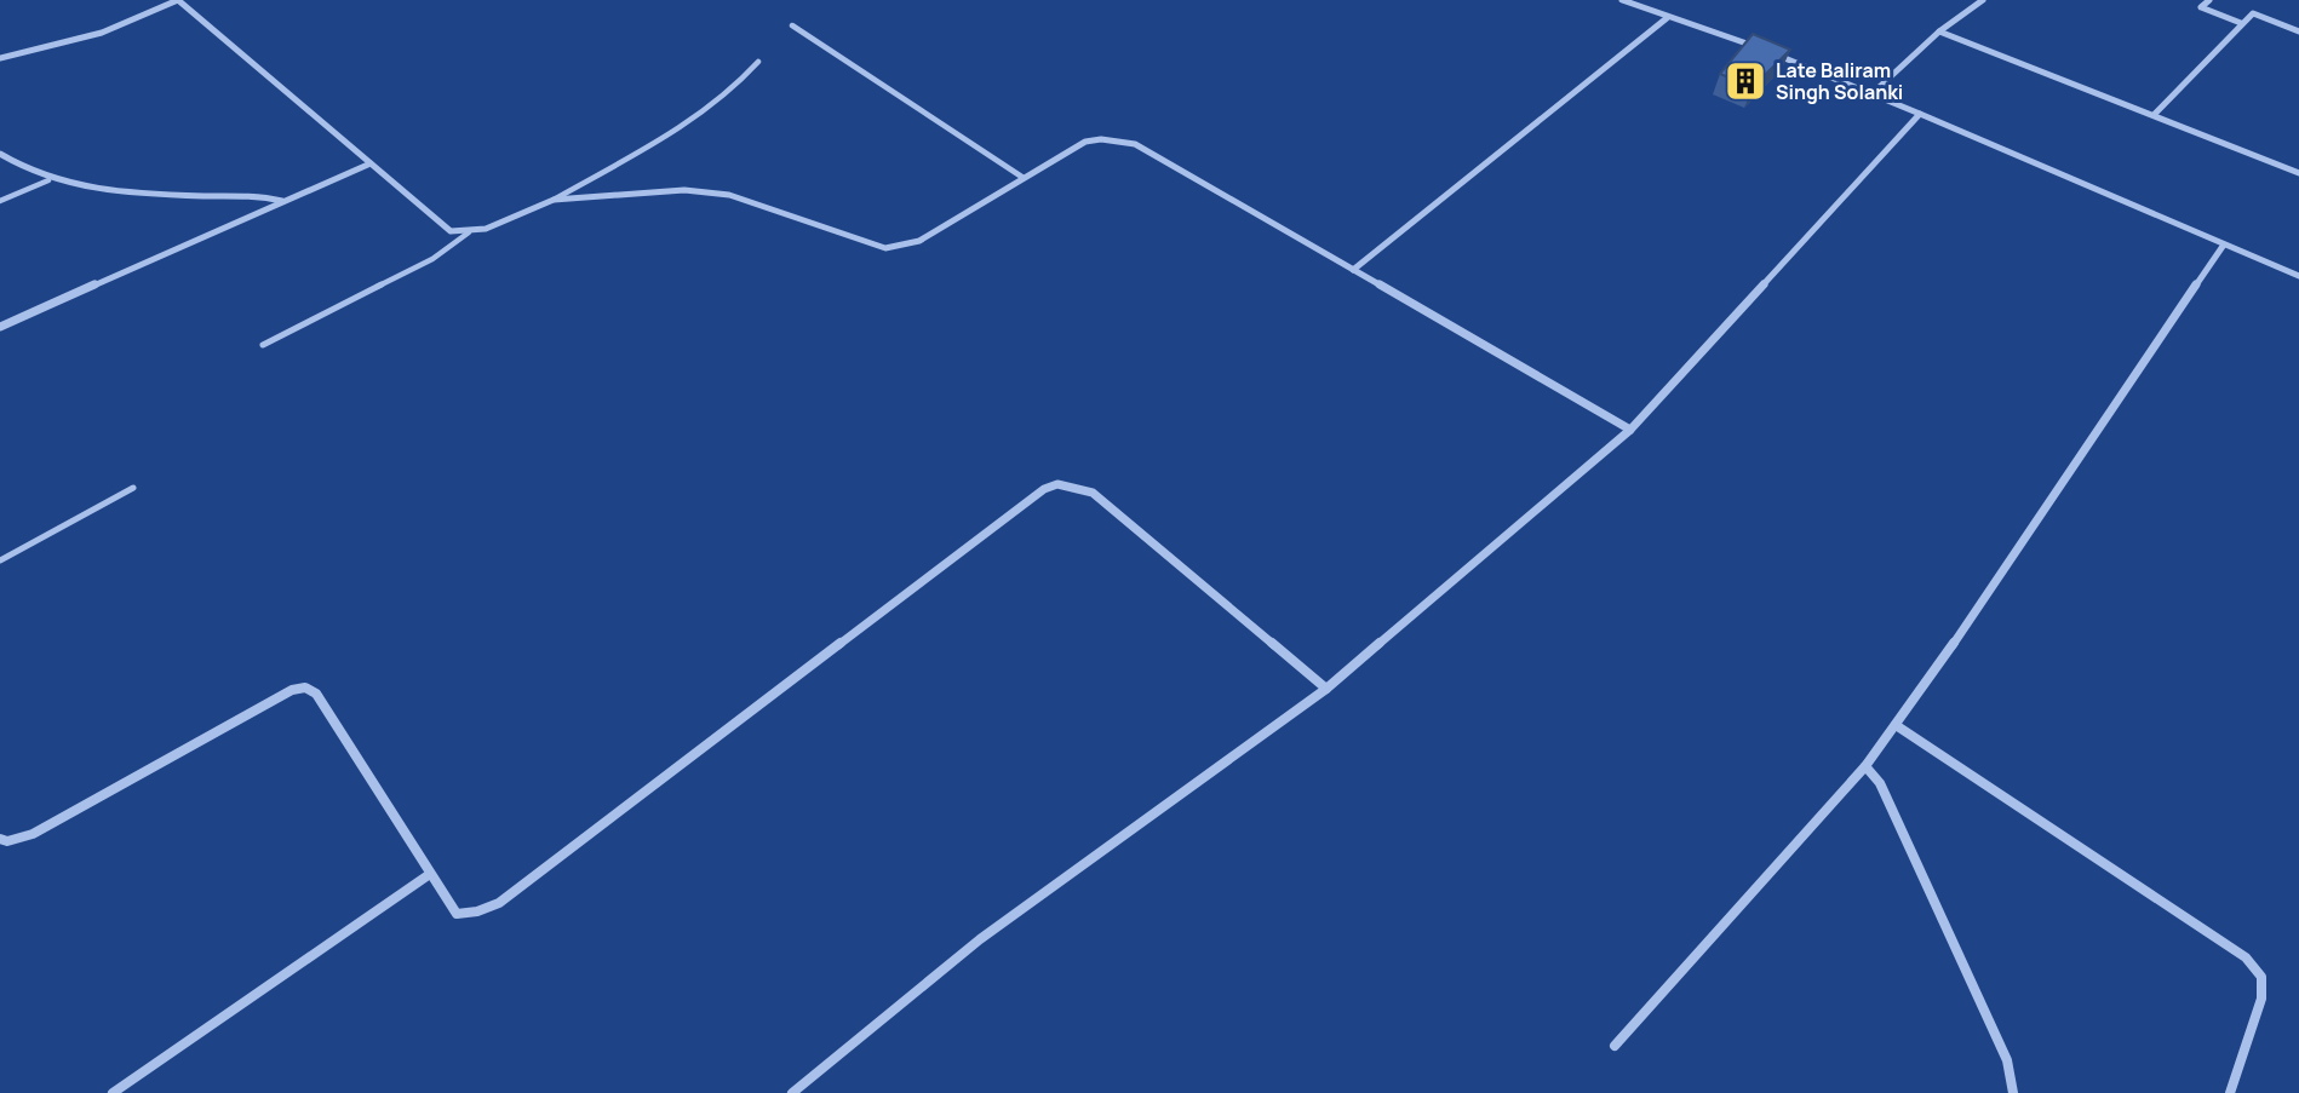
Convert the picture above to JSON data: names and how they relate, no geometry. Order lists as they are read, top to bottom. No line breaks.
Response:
{"places":{"building":["Late Baliram Singh Solanki"]}}
